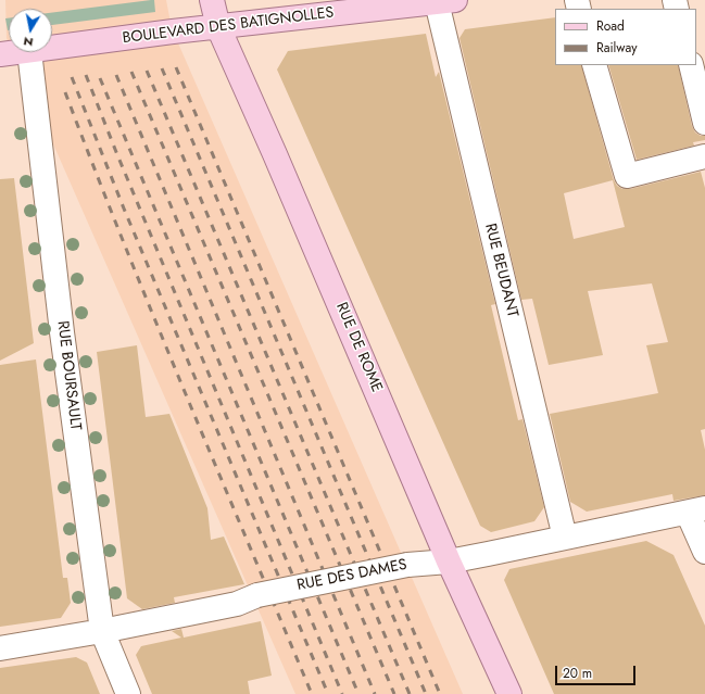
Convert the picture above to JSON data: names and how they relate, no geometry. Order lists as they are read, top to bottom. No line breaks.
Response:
{"streets":{"main road":["BOULEVARD DES BATIGNOLLES","RUE DE ROME"],"street":["RUE BEUDANT","RUE BOURSAULT","RUE DES DAMES"]},"crossings":[["BOULEVARD DES BATIGNOLLES","RUE BEUDANT"],["BOULEVARD DES BATIGNOLLES","RUE DE ROME"],["RUE BEUDANT","RUE DES DAMES"],["RUE DE ROME","RUE DES DAMES"],["RUE BOURSAULT","RUE DES DAMES"]],"legend":["Road","Railway"],"scale_bar":"20 m","north":"bottom"}
